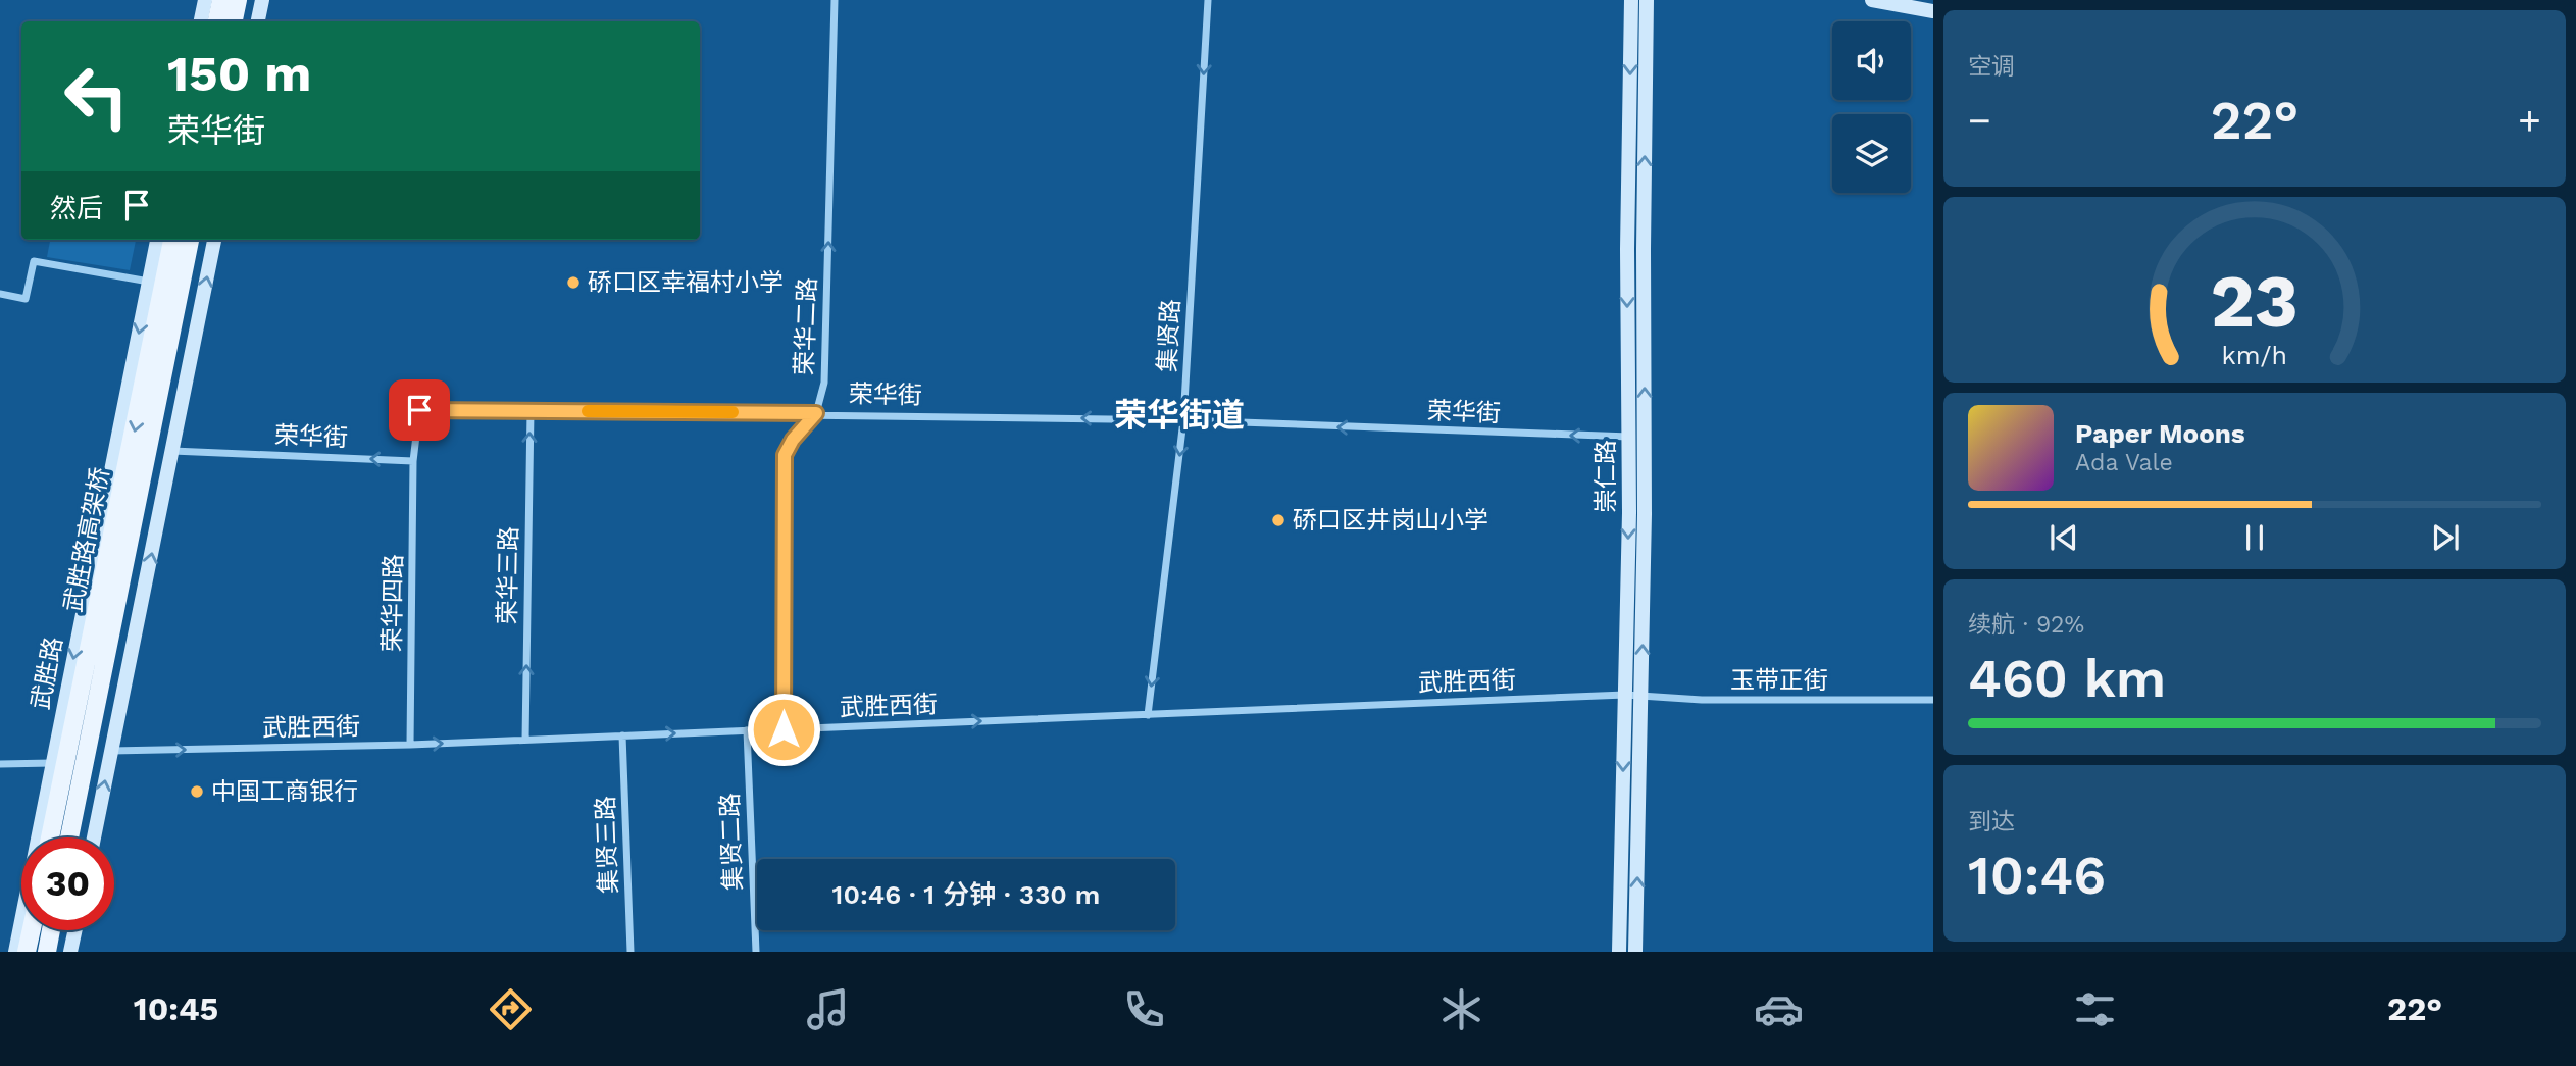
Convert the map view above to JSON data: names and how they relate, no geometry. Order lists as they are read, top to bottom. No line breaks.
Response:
{"streets":{"main road":["崇仁路","武胜路高架桥","武胜路"],"street":["荣华二路","集贤路","荣华街","荣华三路","荣华四路","玉带正街","武胜西街","集贤二路","集贤三路"]},"crossings":[["荣华二路","荣华街"],["荣华二路","武胜西街"],["集贤路","荣华街"],["集贤路","武胜西街"],["荣华街","崇仁路"],["荣华街","荣华三路"],["荣华街","荣华四路"],["崇仁路","玉带正街"],["崇仁路","武胜西街"],["荣华三路","武胜西街"],["荣华四路","武胜西街"],["玉带正街","武胜西街"],["武胜西街","集贤二路"],["武胜西街","集贤三路"]],"one_way":["荣华二路","集贤路","荣华街","荣华三路","武胜西街"],"districts":["荣华街道"],"places":["硚口区幸福村小学","硚口区井岗山小学","中国工商银行"],"page":{"tile":["空调",["续航 · 92%","460 km"],["到达","10:46"]],"turn":["150 m","荣华街"],"heat":["−","22°","+"],"then":"然后","song":["Paper Moons","Ada Vale"],"limit":"30","trip":"10:46 · 1 分钟 · 330 m","tabs":["10:45","22°"],"gauge":["23","km/h"]}}
